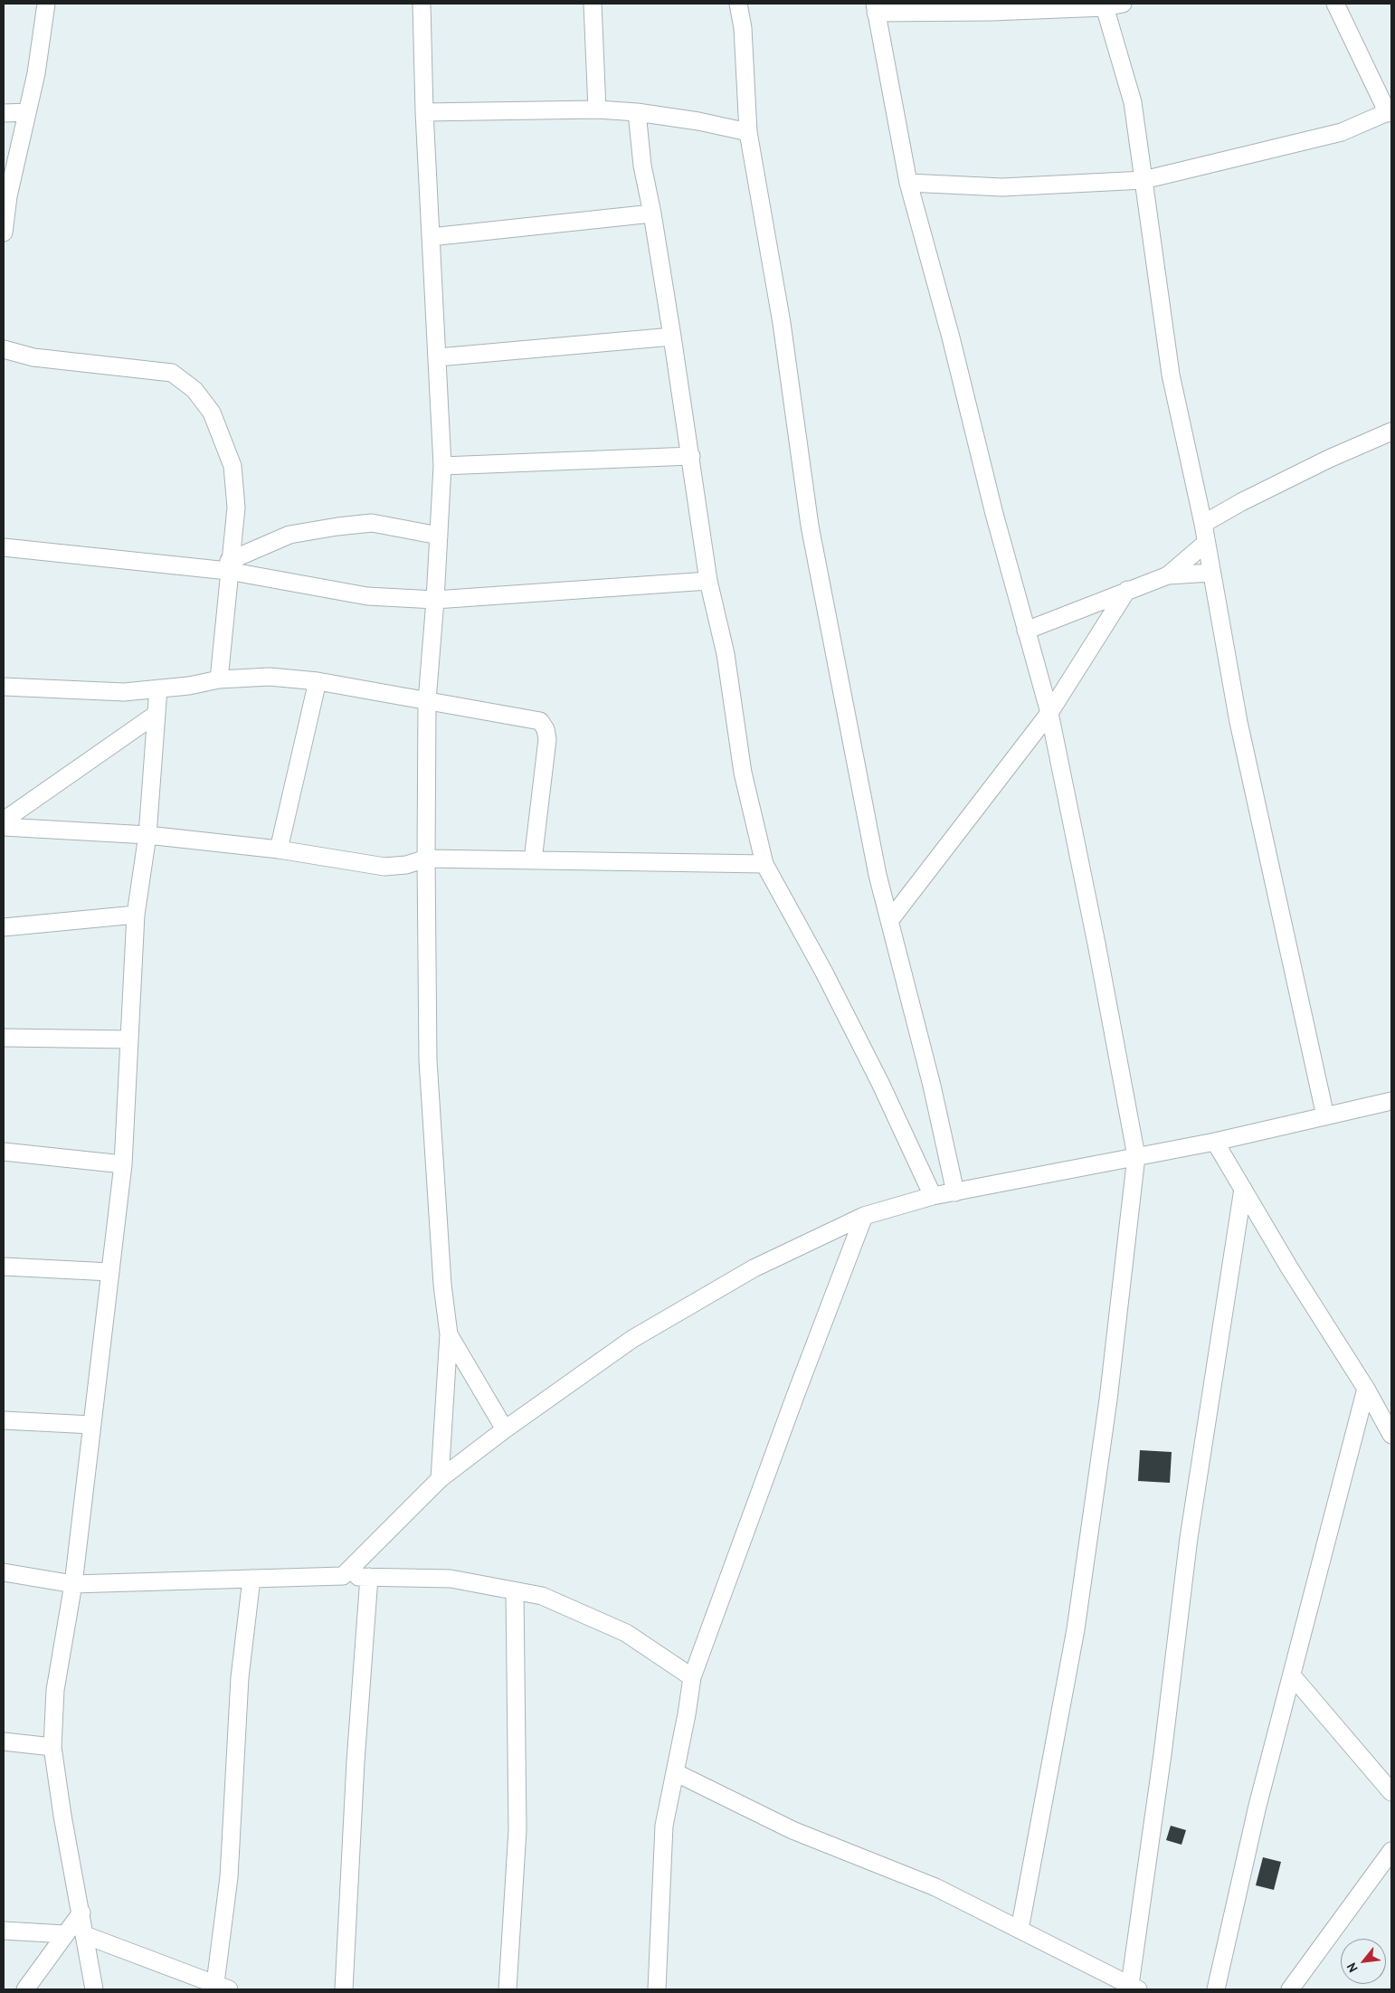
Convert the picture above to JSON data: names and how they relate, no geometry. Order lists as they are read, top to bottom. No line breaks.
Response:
{"north":"bottom left"}
